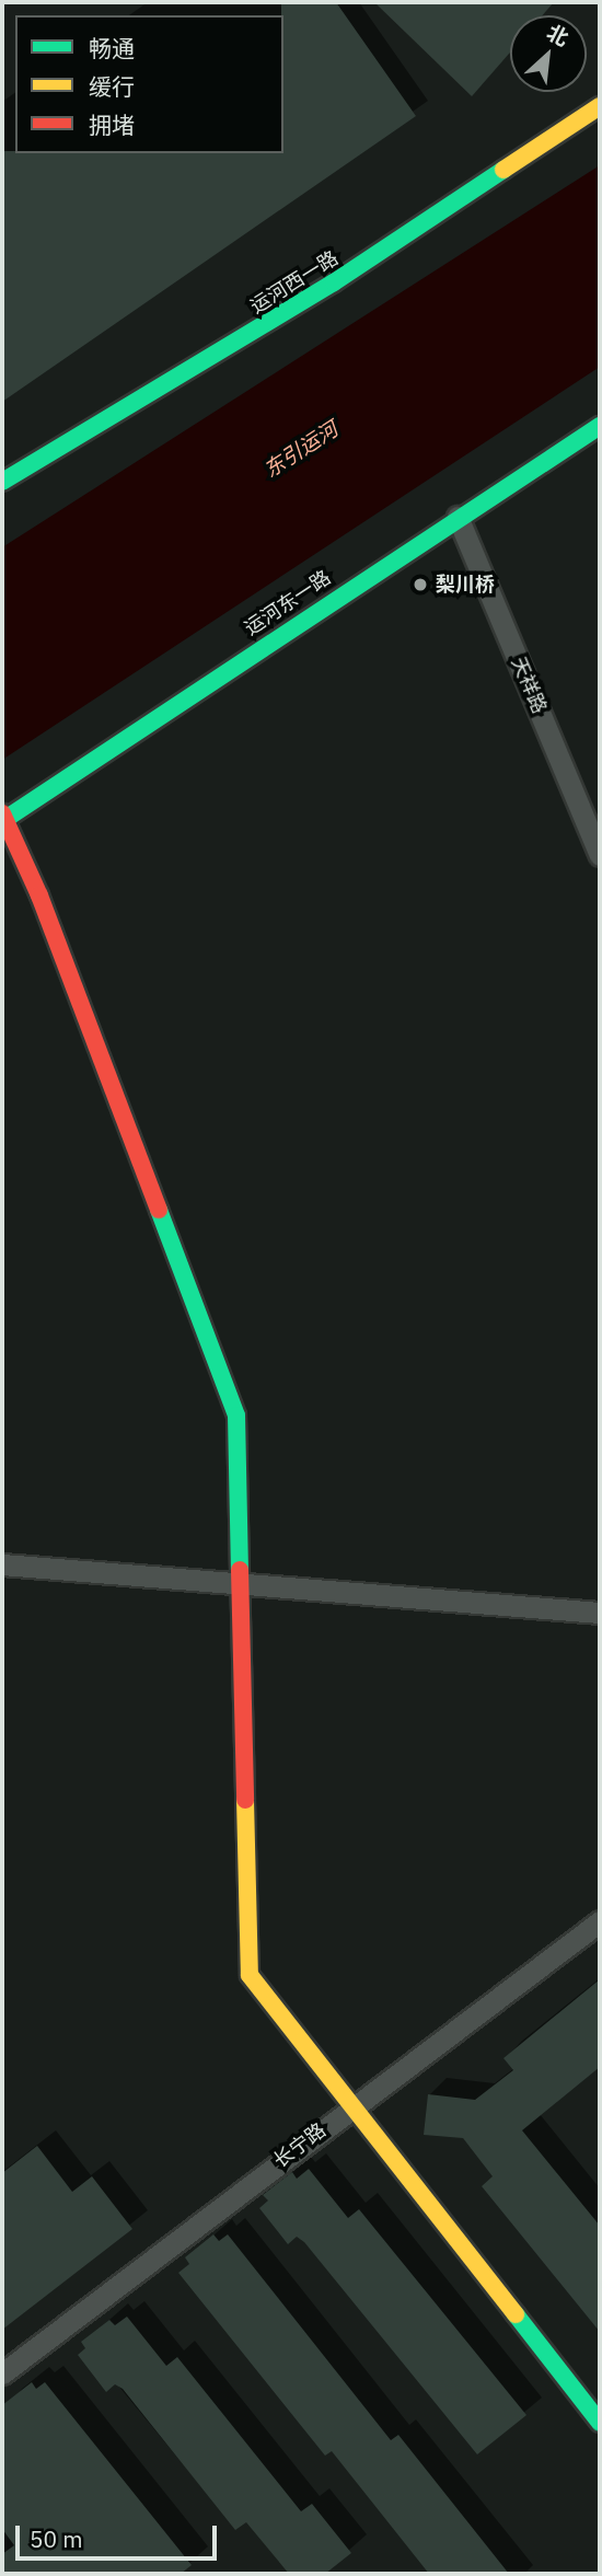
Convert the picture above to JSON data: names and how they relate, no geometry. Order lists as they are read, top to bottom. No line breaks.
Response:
{"streets":{"street":["运河西一路","运河东一路","天祥路","长宁路"]},"crossings":[["运河东一路","天祥路"]],"water":["东引运河"],"places":["梨川桥"],"legend":["畅通","缓行","拥堵"],"scale_bar":"50 m","north":"top right"}
